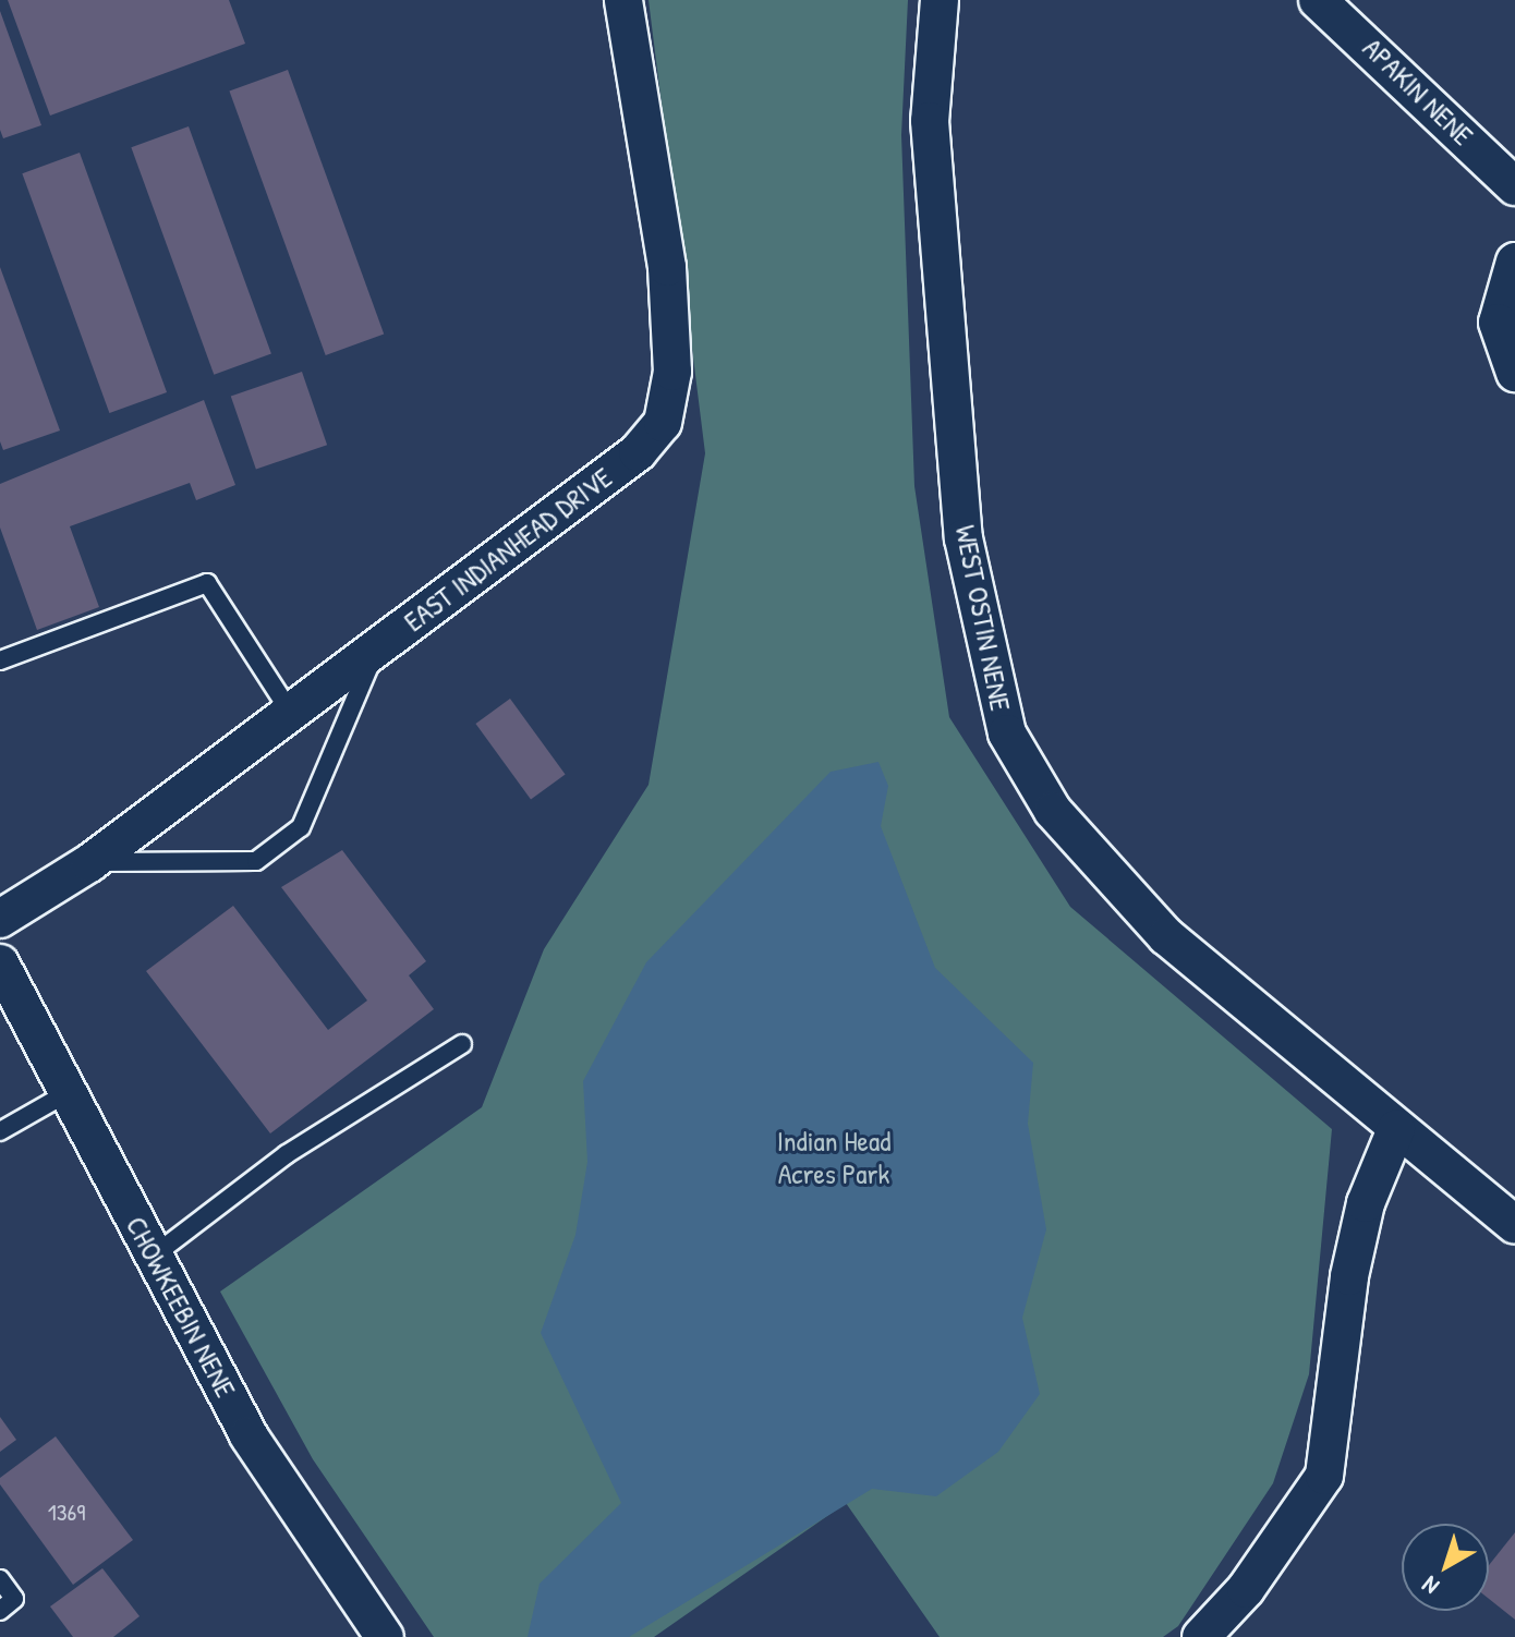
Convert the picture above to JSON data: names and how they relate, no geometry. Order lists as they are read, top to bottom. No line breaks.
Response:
{"streets":{"street":["APAKIN NENE","EAST INDIANHEAD DRIVE","WEST OSTIN NENE","CHOWKEEBIN NENE"]},"parks":["Indian Head Acres Park"],"house_numbers":["1369"],"north":"bottom left"}
